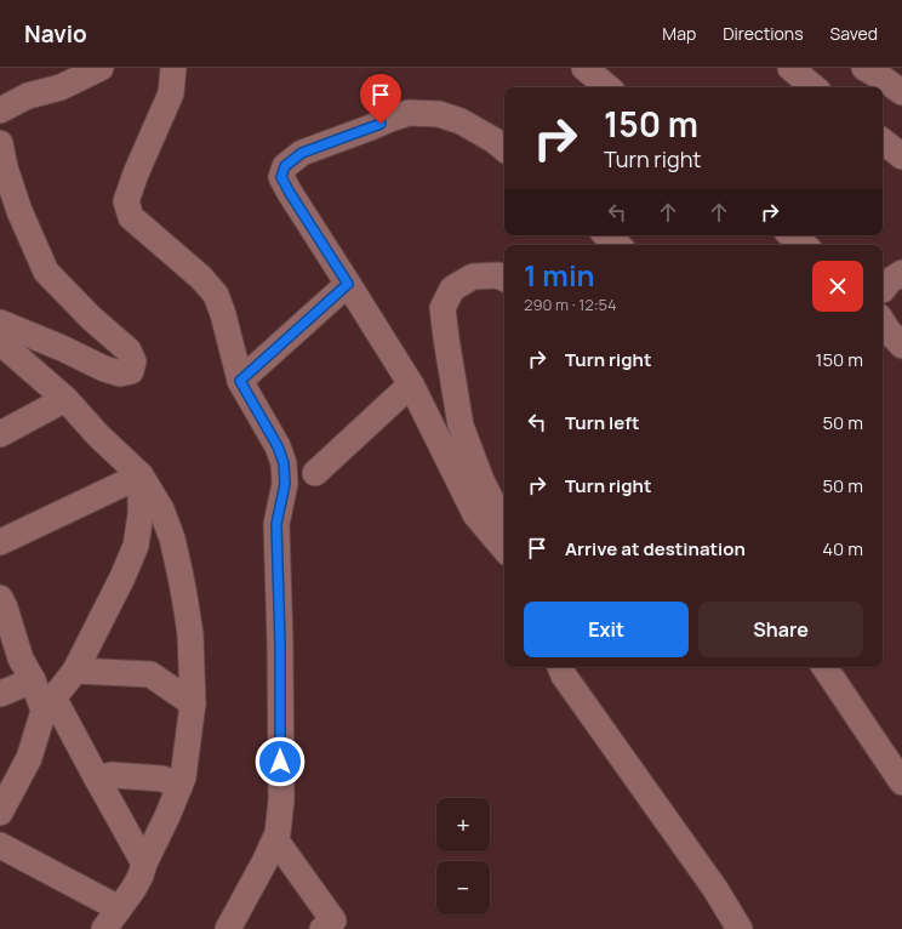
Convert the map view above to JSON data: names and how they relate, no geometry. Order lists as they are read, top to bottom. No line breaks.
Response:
{"page":{"header":"Navio","nav":["Map","Directions","Saved"],"turn":["150 m","Turn right"],"heading":["1 min","290 m · 12:54"],"list":[{"name":"Turn right","value":"150 m"},{"name":"Turn left","value":"50 m"},{"name":"Turn right","value":"50 m"},{"name":"Arrive at destination","value":"40 m"}],"buttons":["Exit","Share"],"map_buttons":["+","−"]}}
